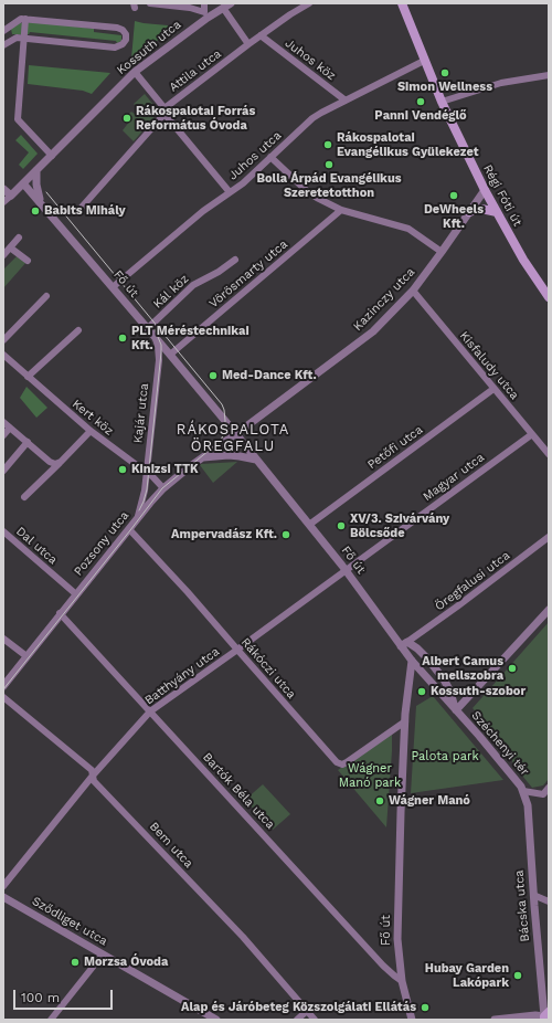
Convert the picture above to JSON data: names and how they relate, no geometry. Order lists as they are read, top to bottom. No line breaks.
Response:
{"streets":{"main road":["Régi Fóti út"],"street":["Kossuth utca","Juhos köz","Attila utca","Juhos utca","Vörösmarty utca","Fő út","Kál köz","Kazinczy utca","Kisfaludy utca","Kajár utca","Kert köz","Petőfi utca","Magyar utca","Pozsony utca","Dal utca","Öregfalusi utca","Rákóczi utca","Batthyány utca","Széchenyi tér","Bartók Béla utca","Bem utca","Bácska utca","Sződliget utca"]},"crossings":[["Kossuth utca","Fő út"],["Juhos köz","Attila utca"],["Juhos köz","Juhos utca"],["Juhos utca","Régi Fóti út"],["Juhos utca","Fő út"],["Régi Fóti út","Kazinczy utca"],["Vörösmarty utca","Fő út"],["Fő út","Kál köz"],["Fő út","Kazinczy utca"],["Fő út","Kajár utca"],["Fő út","Petőfi utca"],["Fő út","Magyar utca"],["Fő út","Pozsony utca"],["Fő út","Öregfalusi utca"],["Fő út","Rákóczi utca"],["Fő út","Batthyány utca"],["Fő út","Széchenyi tér"],["Fő út","Bartók Béla utca"],["Kazinczy utca","Kisfaludy utca"],["Kazinczy utca","Pozsony utca"],["Kisfaludy utca","Petőfi utca"],["Kisfaludy utca","Magyar utca"],["Kajár utca","Kert köz"],["Kajár utca","Pozsony utca"],["Kert köz","Pozsony utca"],["Magyar utca","Batthyány utca"],["Pozsony utca","Dal utca"],["Pozsony utca","Rákóczi utca"],["Pozsony utca","Bartók Béla utca"],["Öregfalusi utca","Széchenyi tér"],["Rákóczi utca","Batthyány utca"],["Batthyány utca","Bartók Béla utca"],["Batthyány utca","Bem utca"],["Széchenyi tér","Bácska utca"]],"districts":["RÁKOSPALOTA ÖREGFALU"],"parks":["Palota park","Wágner Manó park"],"places":["Simon Wellness","Panni Vendéglő","Rákospalotai Forrás Református Óvoda","Rákospalotai Evangélikus Gyülekezet","Bolla Árpád Evangélikus Szeretetotthon","DeWheels Kft.","Babits Mihály","PLT Méréstechnikai Kft.","Med-Dance Kft.","Kinizsi TTK","XV/3. Szivárvány Bölcsőde","Ampervadász Kft.","Albert Camus mellszobra","Kossuth-szobor","Wágner Manó","Morzsa Óvoda","Hubay Garden Lakópark","Alap és Járóbeteg Közszolgálati Ellátás"],"scale_bar":"100 m"}
